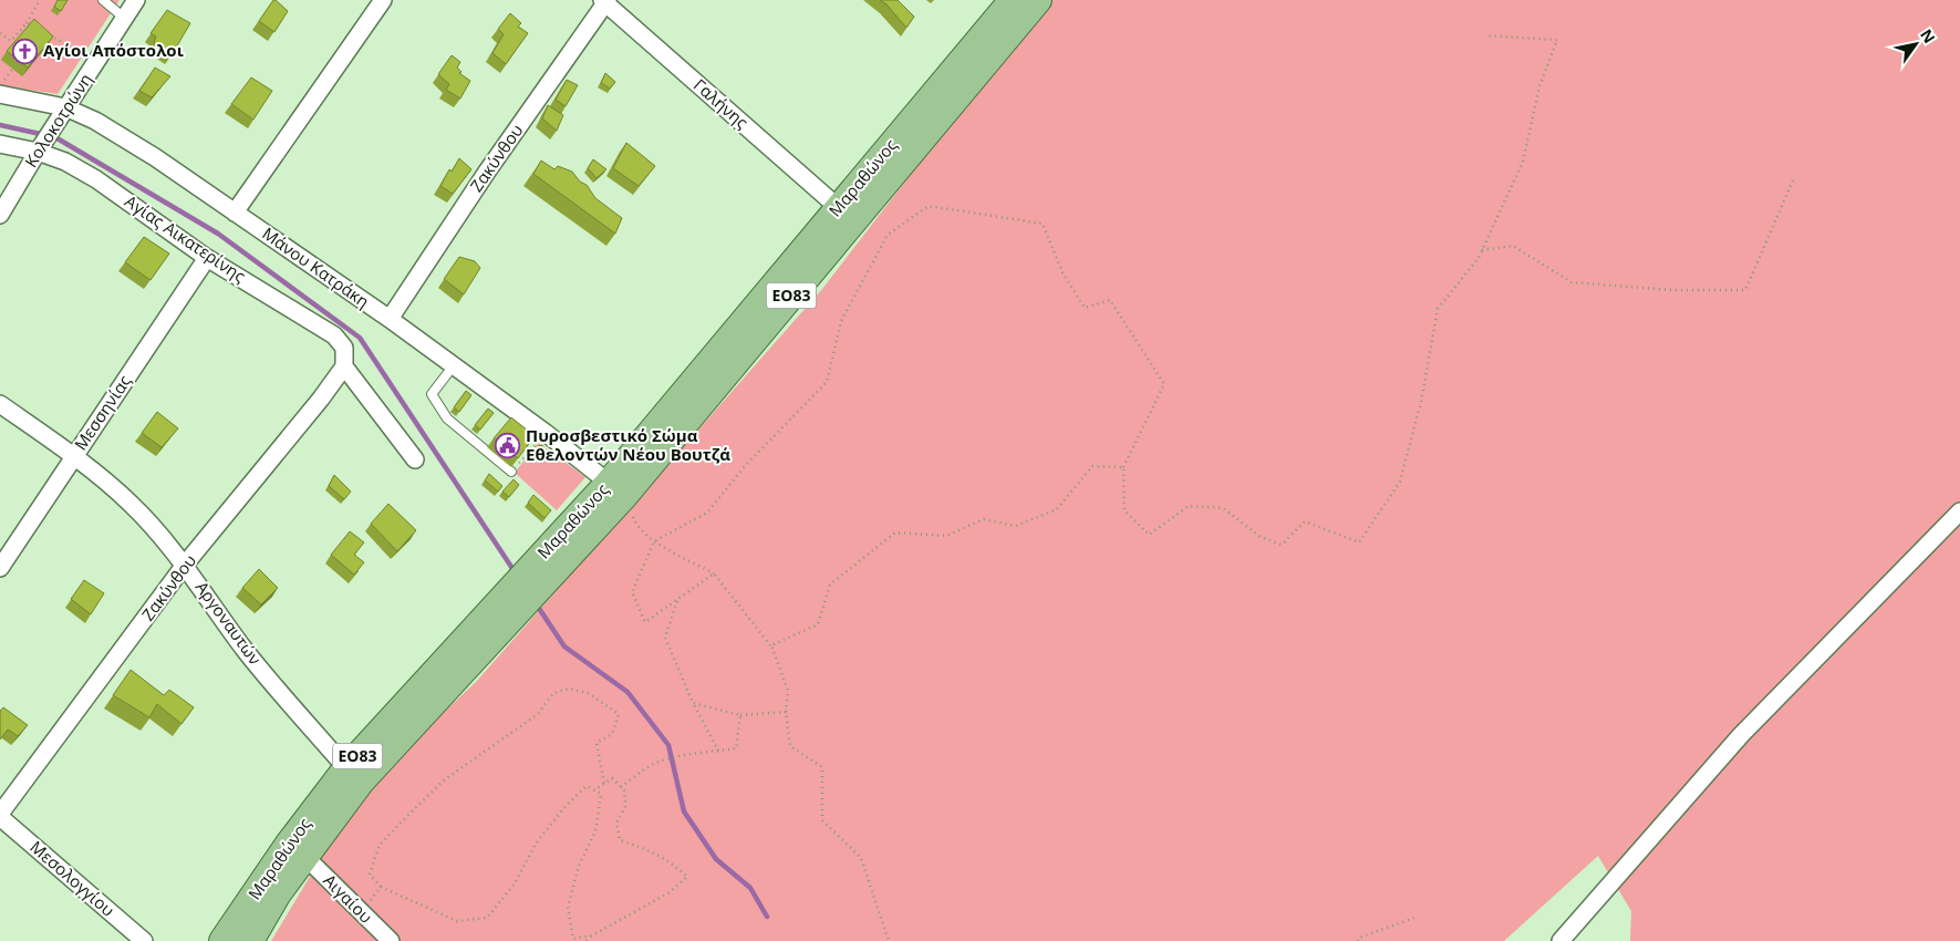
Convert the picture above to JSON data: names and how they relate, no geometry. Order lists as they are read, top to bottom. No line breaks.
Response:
{"streets":{"main road":["Μαραθώνος","ΕΟ83"],"street":["Γαλήνης","Κολοκοτρώνη","Ζακύνθου","Αγίας Αικατερίνης","Μάνου Κατράκη","Μεσσηνίας","Αργοναυτών","Μεσολογγίου","Αιγαίου"]},"crossings":[["Γαλήνης","Ζακύνθου"],["Γαλήνης","Μαραθώνος"],["Κολοκοτρώνη","Αγίας Αικατερίνης"],["Κολοκοτρώνη","Μάνου Κατράκη"],["Ζακύνθου","Αγίας Αικατερίνης"],["Ζακύνθου","Μάνου Κατράκη"],["Ζακύνθου","Αργοναυτών"],["Ζακύνθου","Μεσολογγίου"],["Μαραθώνος","Μάνου Κατράκη"],["Μαραθώνος","Αργοναυτών"],["Μαραθώνος","Αιγαίου"],["Αγίας Αικατερίνης","Μεσσηνίας"],["Μεσσηνίας","Αργοναυτών"]],"places":{"church":["Αγίοι Απόστολοι"],"public building":["Πυροσβεστικό Σώμα Εθελοντών Νέου Βουτζά"]},"north":"top right"}
